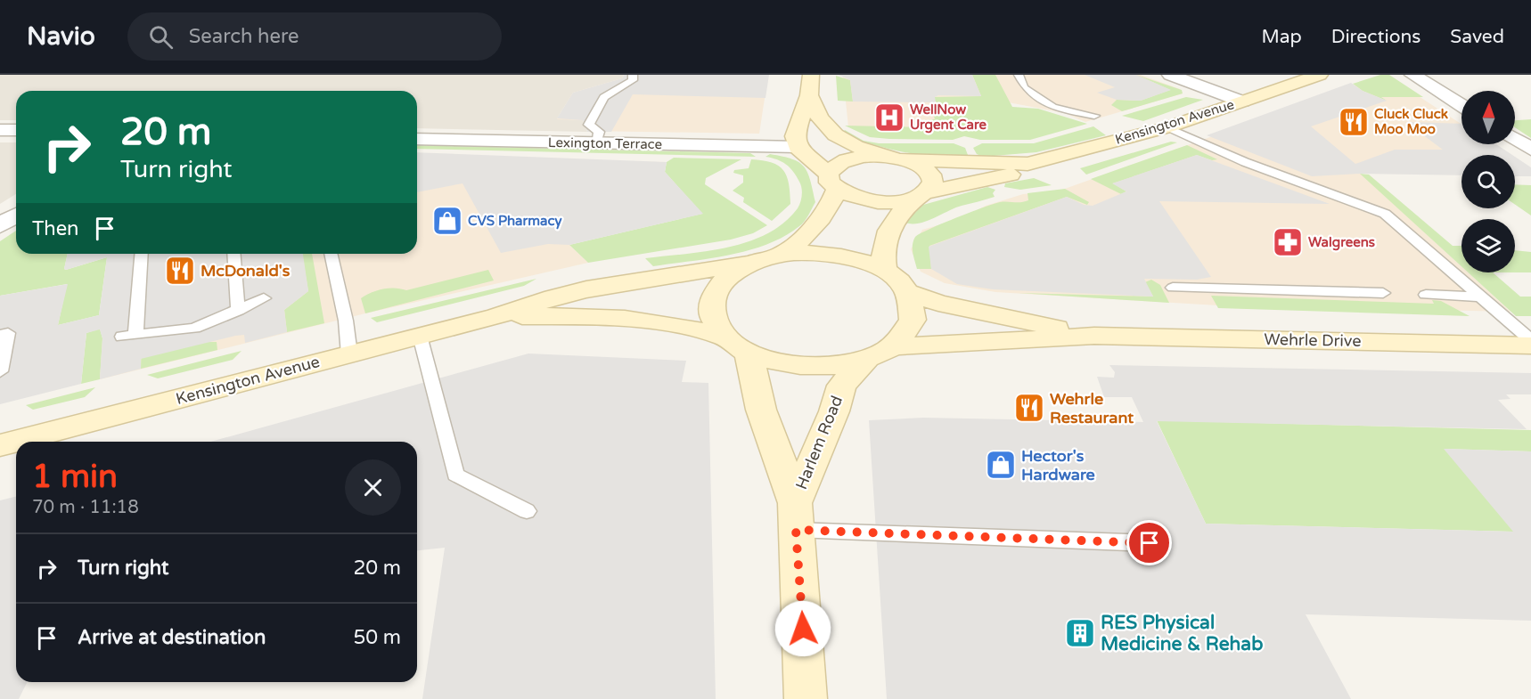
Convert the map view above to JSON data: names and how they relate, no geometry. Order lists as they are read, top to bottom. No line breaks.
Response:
{"streets":{"street":["Kensington Avenue","Lexington Terrace","Wehrle Drive","Harlem Road"]},"crossings":[["Kensington Avenue","Wehrle Drive"],["Kensington Avenue","Harlem Road"],["Wehrle Drive","Harlem Road"]],"places":{"hospital":["WellNow Urgent Care"],"restaurant":["Cluck Cluck Moo Moo","McDonald's","Wehrle Restaurant"],"shop":["CVS Pharmacy","Hector's Hardware"],"pharmacy":["Walgreens"],"building":["RES Physical Medicine & Rehab"]},"north":"top","page":{"header":"Navio","search":"Search here","nav":["Map","Directions","Saved"],"turn":["20 m","Turn right"],"then":"Then","heading":["1 min","70 m · 11:18"],"list":[{"name":"Turn right","value":"20 m"},{"name":"Arrive at destination","value":"50 m"}]}}
